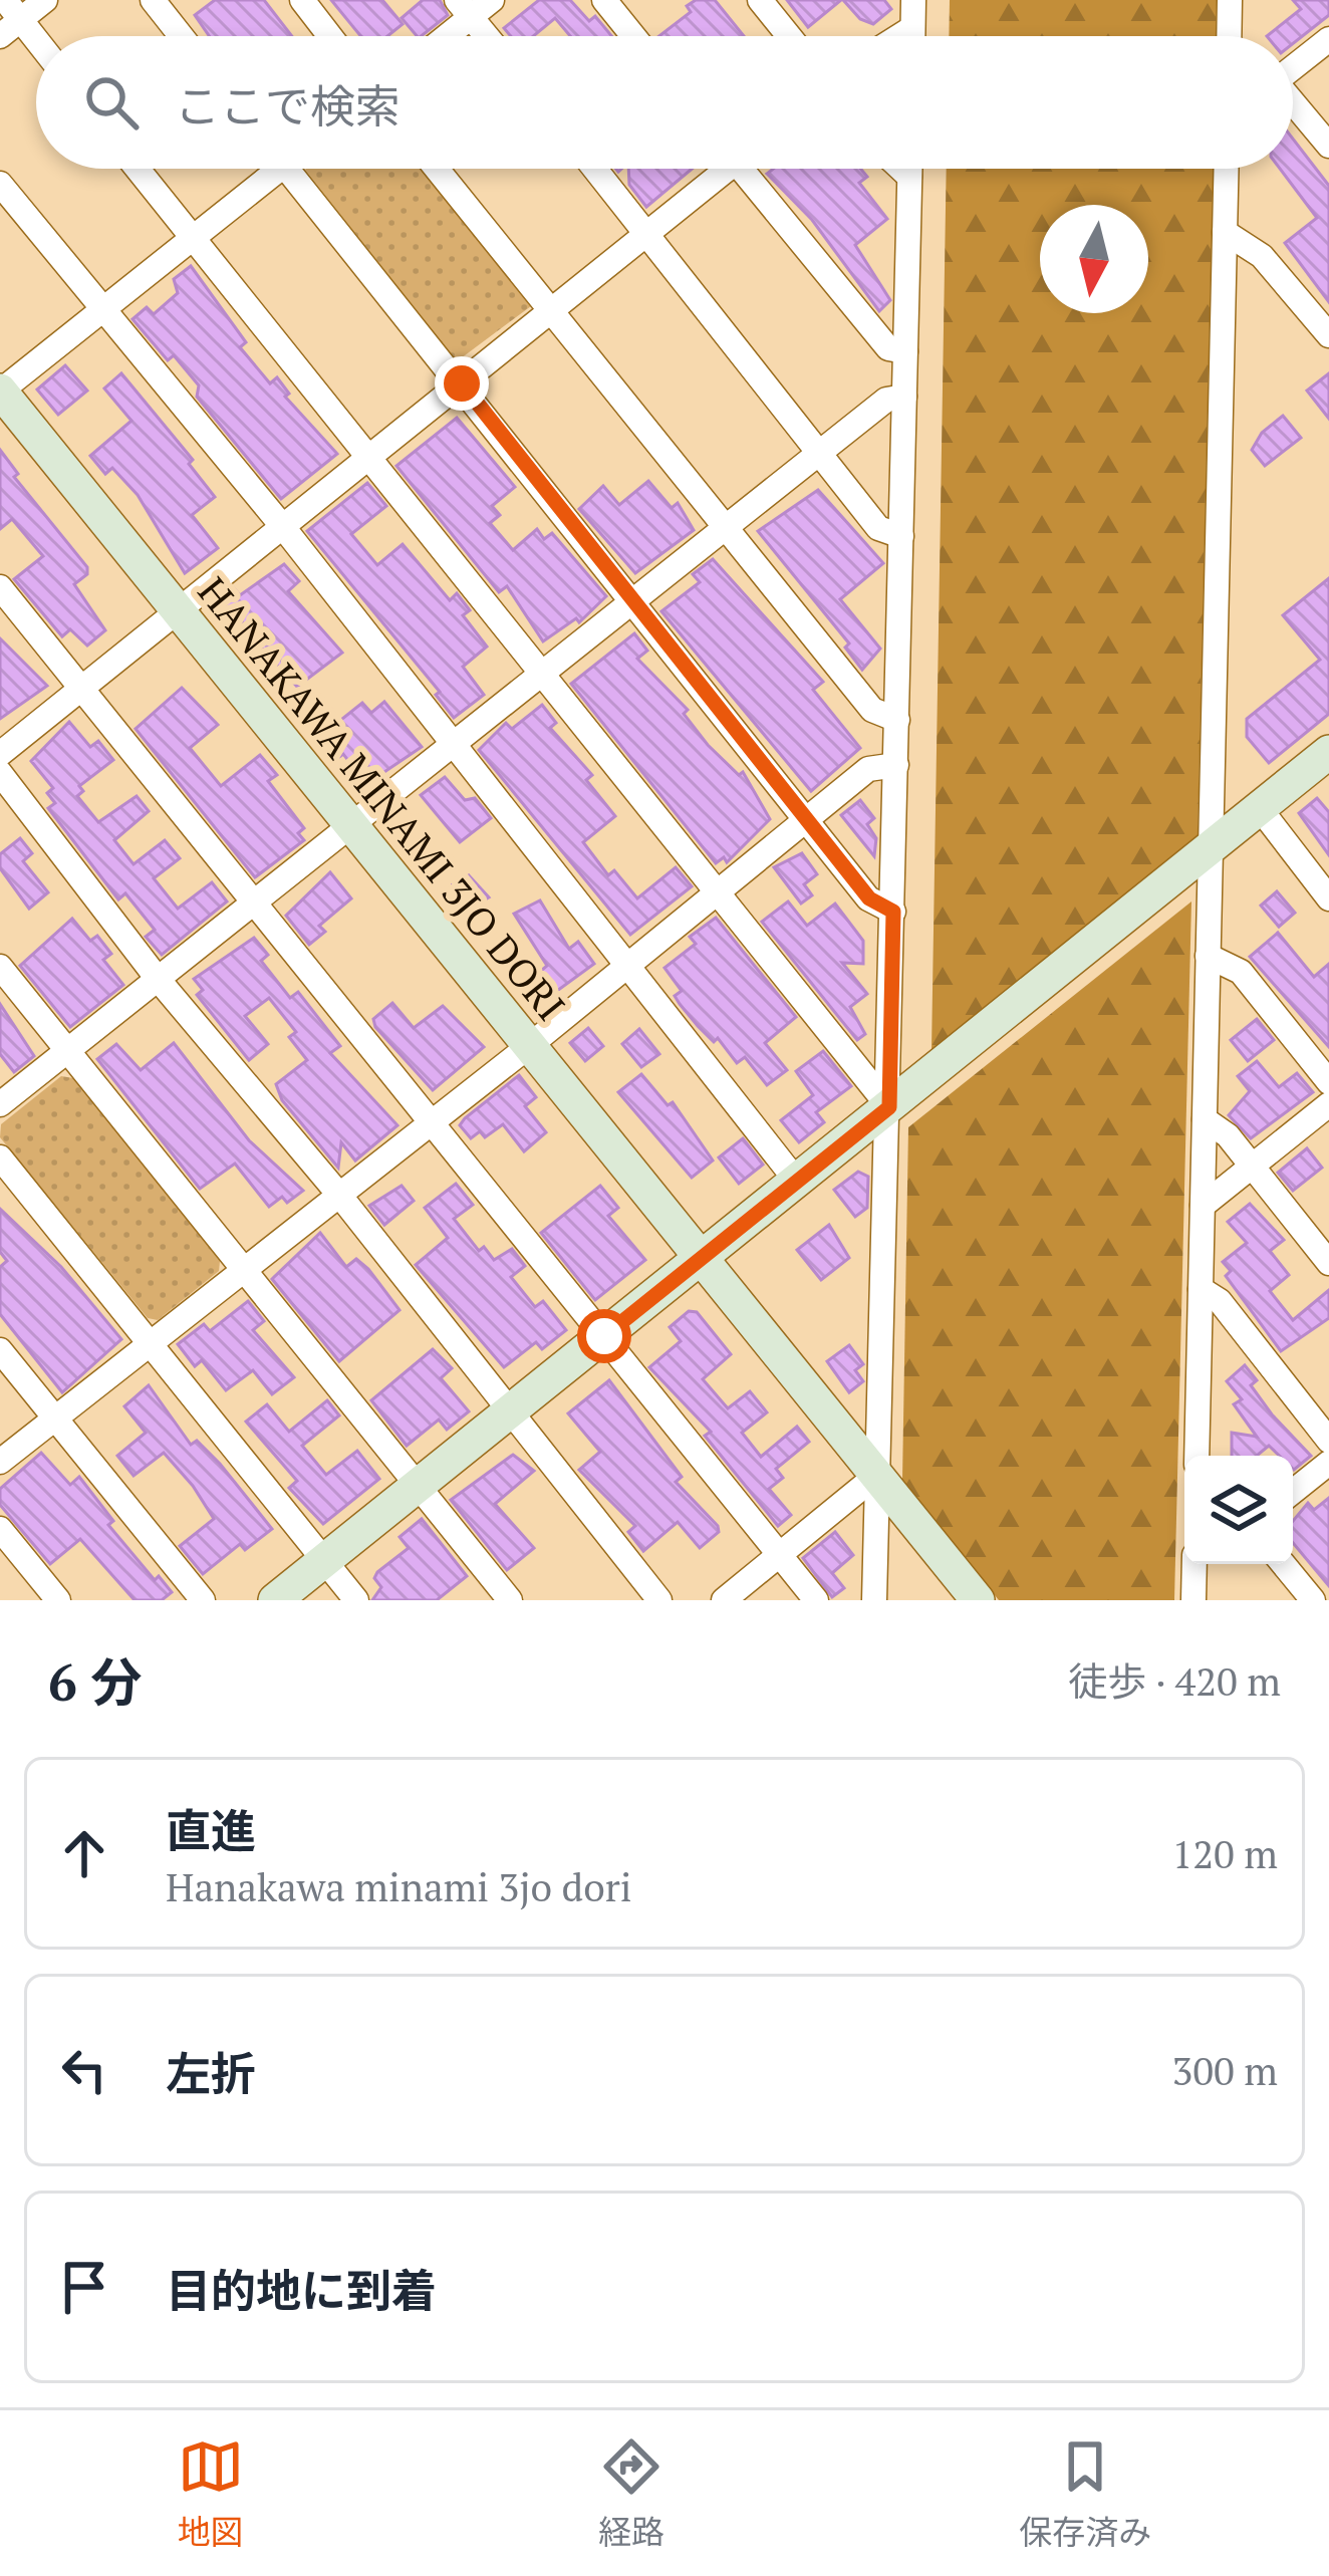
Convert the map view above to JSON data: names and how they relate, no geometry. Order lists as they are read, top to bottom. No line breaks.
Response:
{"streets":{"street":["HANAKAWA MINAMI 3JO DORI"]},"north":"bottom","page":{"search":"ここで検索","heading":["6 分","徒歩 · 420 m"],"list":[["直進","Hanakawa minami 3jo dori","120 m"],["左折","300 m"],"目的地に到着"],"nav":["地図","経路","保存済み"]}}
